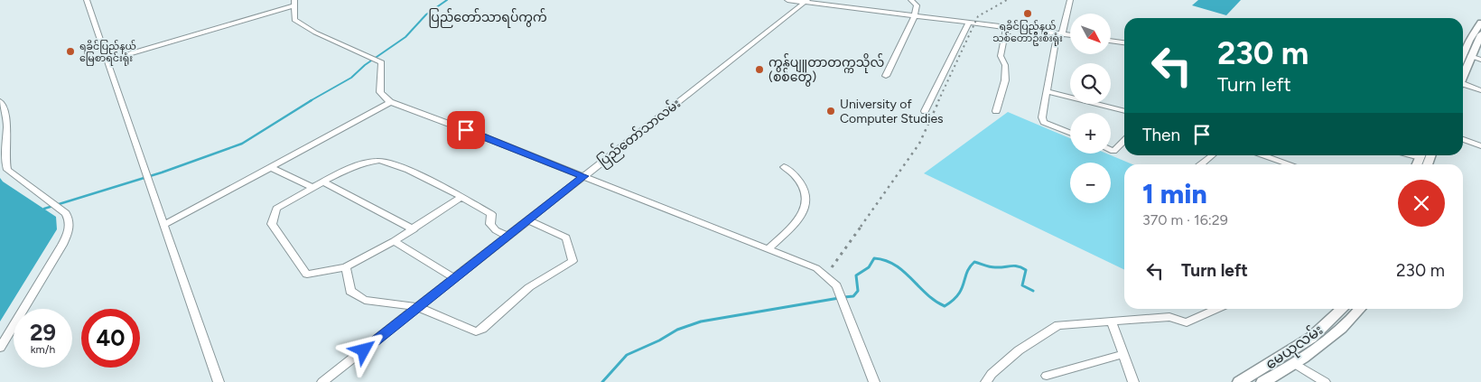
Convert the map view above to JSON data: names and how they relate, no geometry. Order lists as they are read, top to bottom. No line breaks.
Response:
{"streets":{"main road":["မေယုလမ်း"],"street":["ပြည်တော်သာလမ်း"]},"districts":["ပြည်တော်သာရပ်ကွက်"],"places":["ရခိုင်ပြည်နယ် သစ်တောဦးစီးရုံး","ရခိုင်ပြည်နယ် မြေစာရင်းရုံး","ကွန်ပျူတာတက္ကသိုလ် (စစ်တွေ)","University of Computer Studies"],"north":"bottom right","page":{"map_buttons":["+","−"],"turn":["230 m","Turn left"],"then":"Then","heading":["1 min","370 m · 16:29"],"list":[{"name":"Turn left","value":"230 m"}],"speed":"29 km/h","limit":"40"}}
